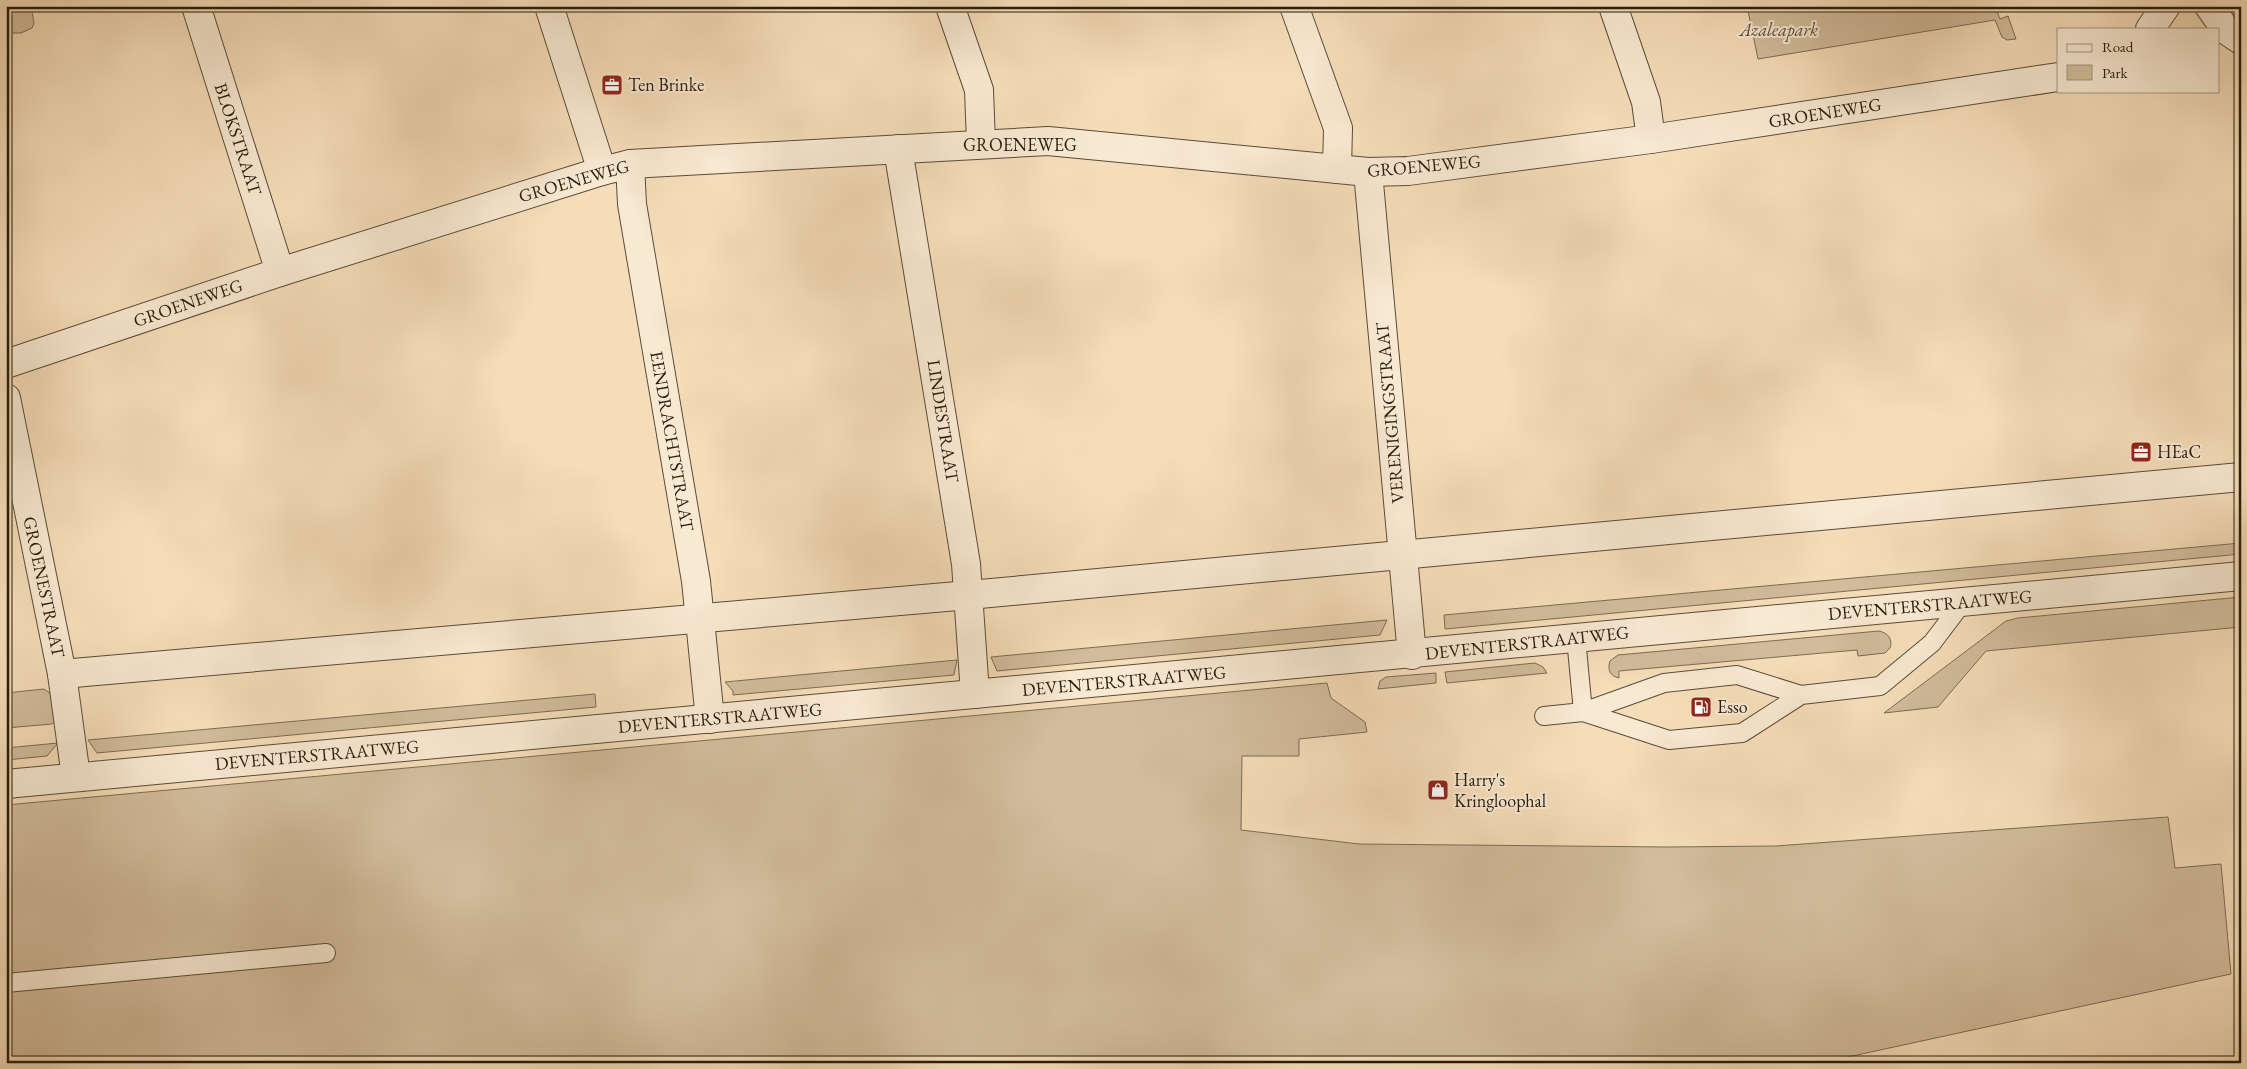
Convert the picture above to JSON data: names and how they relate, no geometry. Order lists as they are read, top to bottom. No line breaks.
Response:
{"streets":{"street":["GROENEWEG","BLOKSTRAAT","VERENIGINGSTRAAT","LINDESTRAAT","EENDRACHTSTRAAT","GROENESTRAAT","DEVENTERSTRAATWEG"]},"crossings":[["GROENEWEG","BLOKSTRAAT"],["GROENEWEG","VERENIGINGSTRAAT"],["GROENEWEG","LINDESTRAAT"],["GROENEWEG","EENDRACHTSTRAAT"],["VERENIGINGSTRAAT","DEVENTERSTRAATWEG"],["LINDESTRAAT","DEVENTERSTRAATWEG"],["EENDRACHTSTRAAT","DEVENTERSTRAATWEG"],["GROENESTRAAT","DEVENTERSTRAATWEG"]],"parks":["Azaleapark"],"places":{"office":["Ten Brinke","HEaC"],"fuel station":["Esso"],"shop":["Harry's Kringloophal"]},"legend":["Road","Park"]}
